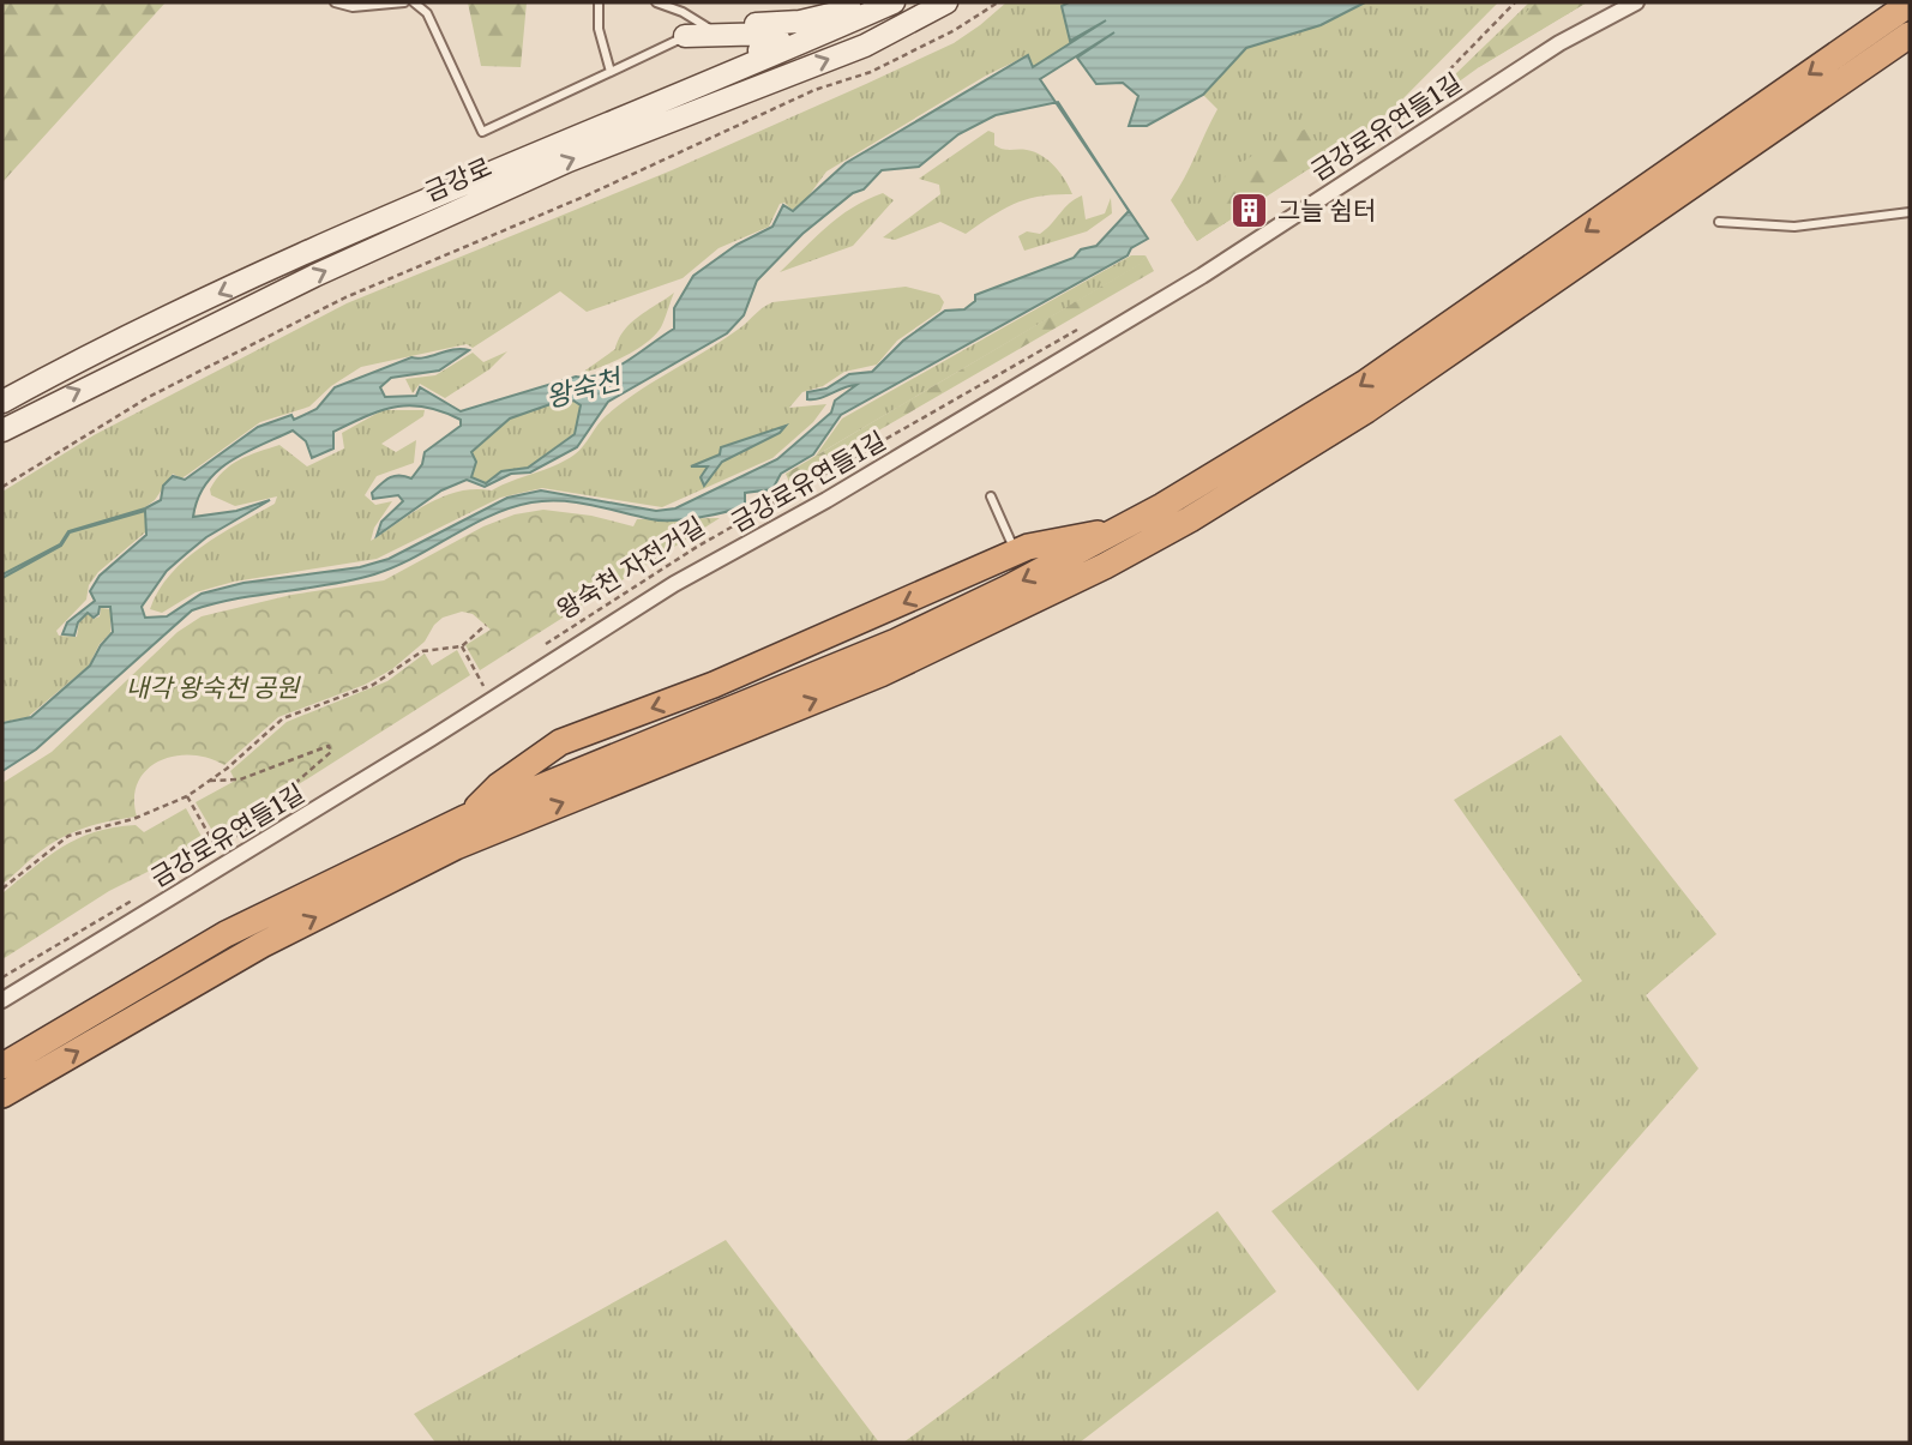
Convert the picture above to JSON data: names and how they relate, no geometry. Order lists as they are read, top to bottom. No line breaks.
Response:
{"streets":{"main road":["금강로"],"street":["금강로유연들1길"],"path":["왕숙천 자전거길"]},"water":["왕숙천"],"parks":["내각 왕숙천 공원"],"places":{"building":["그늘 쉼터"]}}
